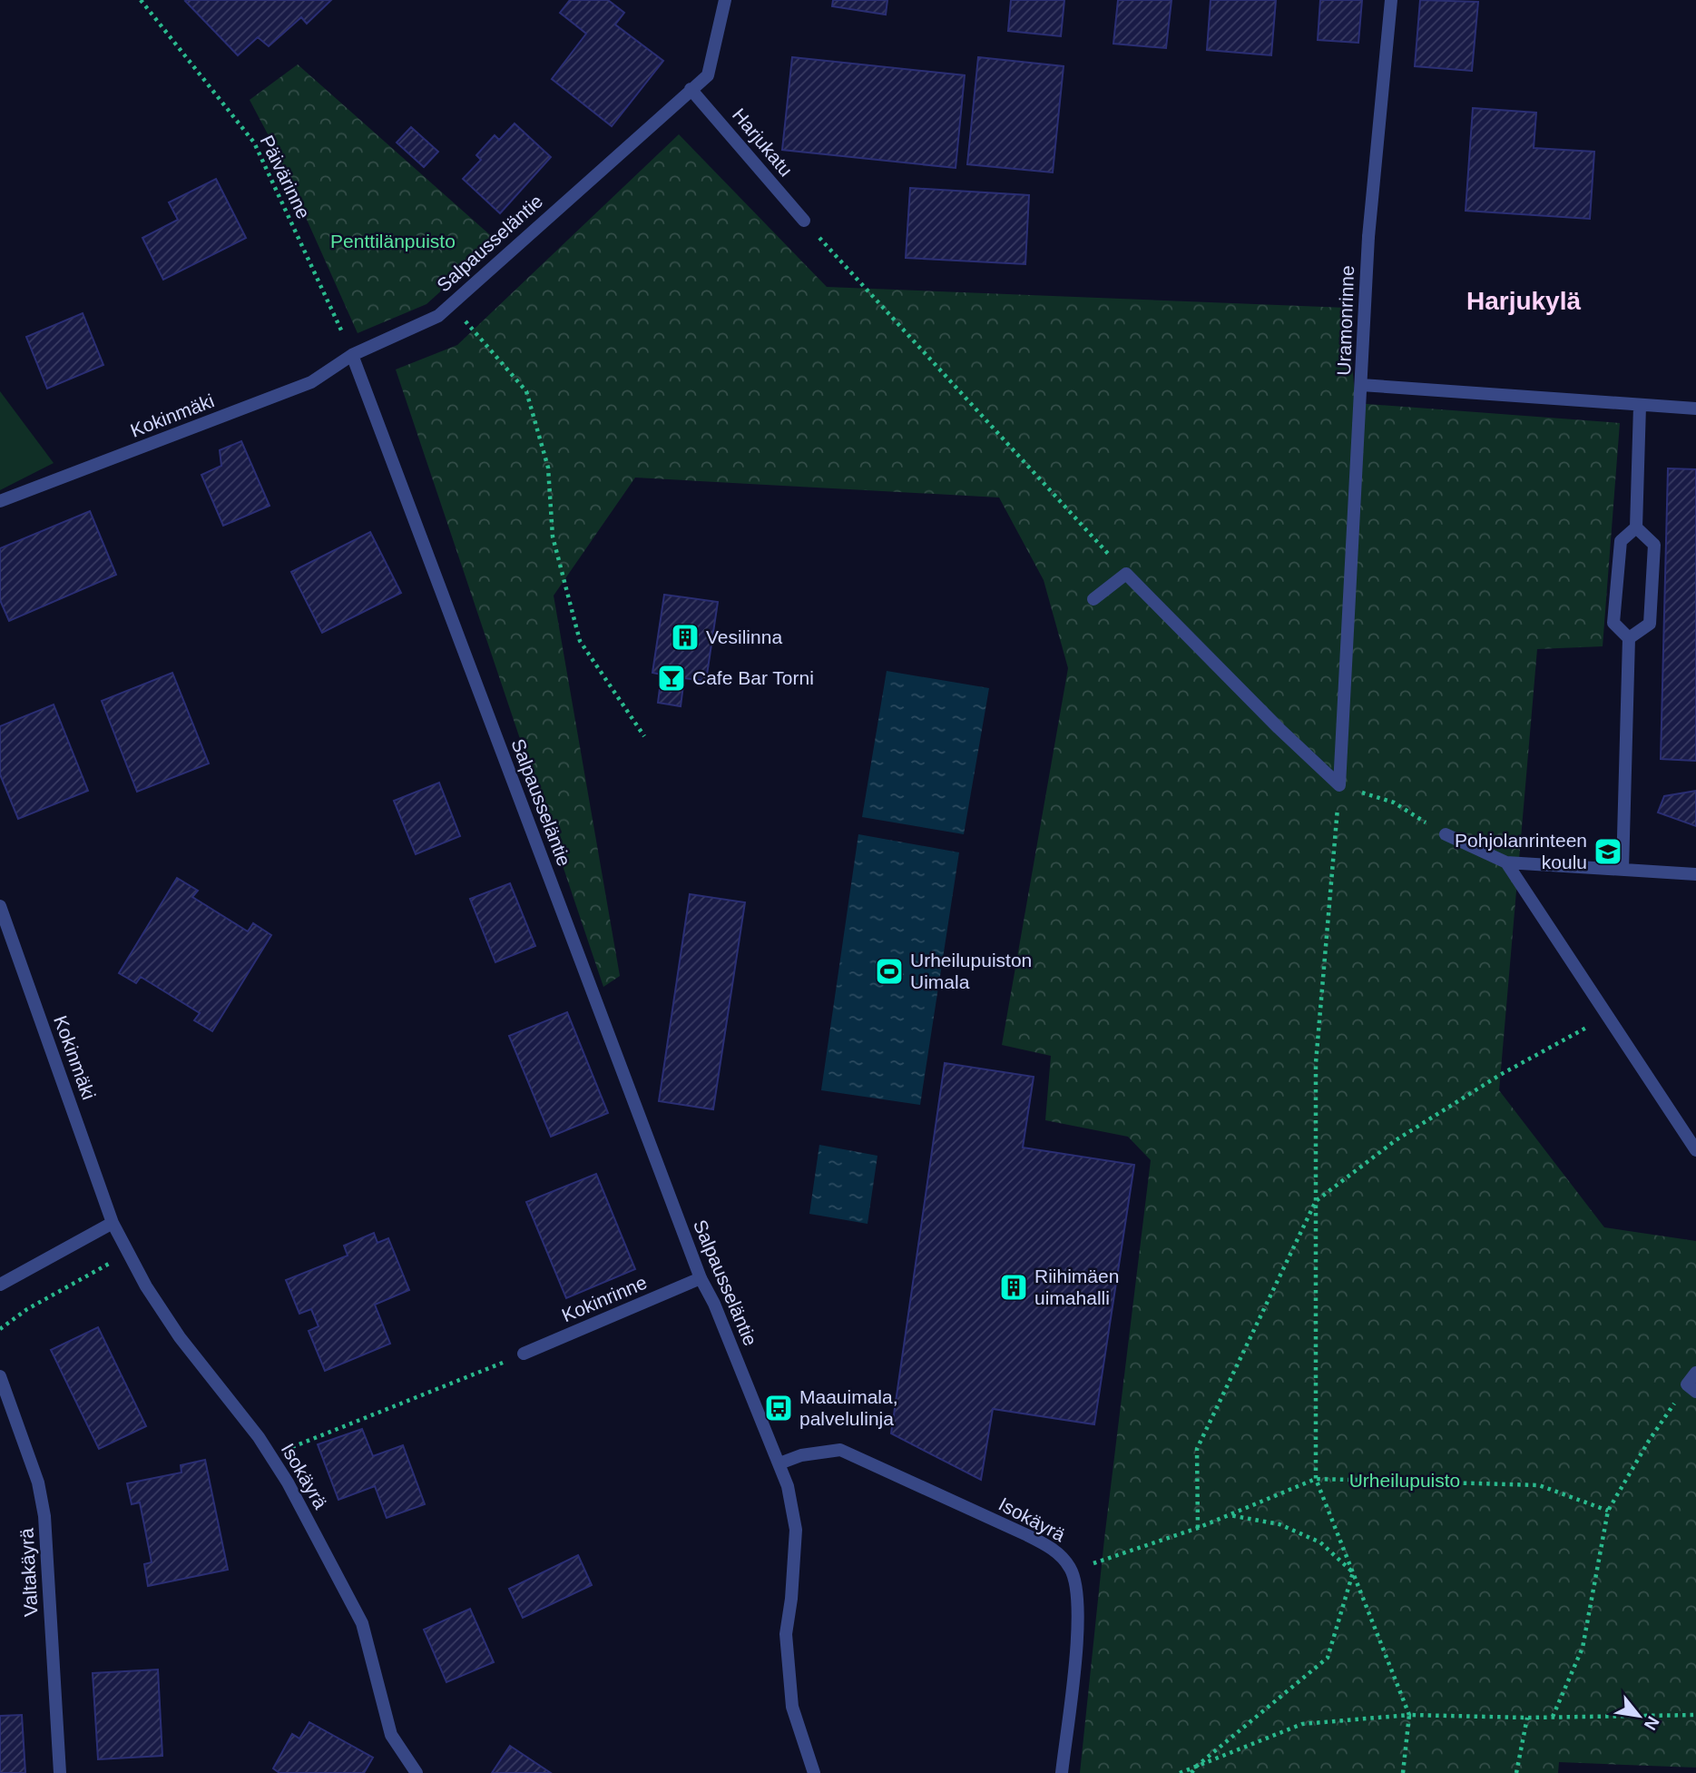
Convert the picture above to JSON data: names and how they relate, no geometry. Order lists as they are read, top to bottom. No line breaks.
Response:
{"streets":{"street":["Harjukatu","Salpausseläntie","Uramonrinne","Kokinmäki","Kokinrinne","Isokäyrä","Valtakäyrä"],"path":["Päivärinne"]},"crossings":[["Harjukatu","Salpausseläntie"],["Päivärinne","Salpausseläntie"],["Päivärinne","Kokinmäki"],["Salpausseläntie","Kokinmäki"],["Salpausseläntie","Kokinrinne"],["Salpausseläntie","Isokäyrä"],["Kokinmäki","Isokäyrä"]],"districts":["Harjukylä"],"parks":["Penttilänpuisto","Urheilupuisto"],"places":{"building":["Vesilinna","Riihimäen uimahalli"],"bar":["Cafe Bar Torni"],"school or university":["Pohjolanrinteen koulu"],"sports":["Urheilupuiston Uimala"],"bus stop":["Maauimala, palvelulinja"]},"north":"bottom right"}
